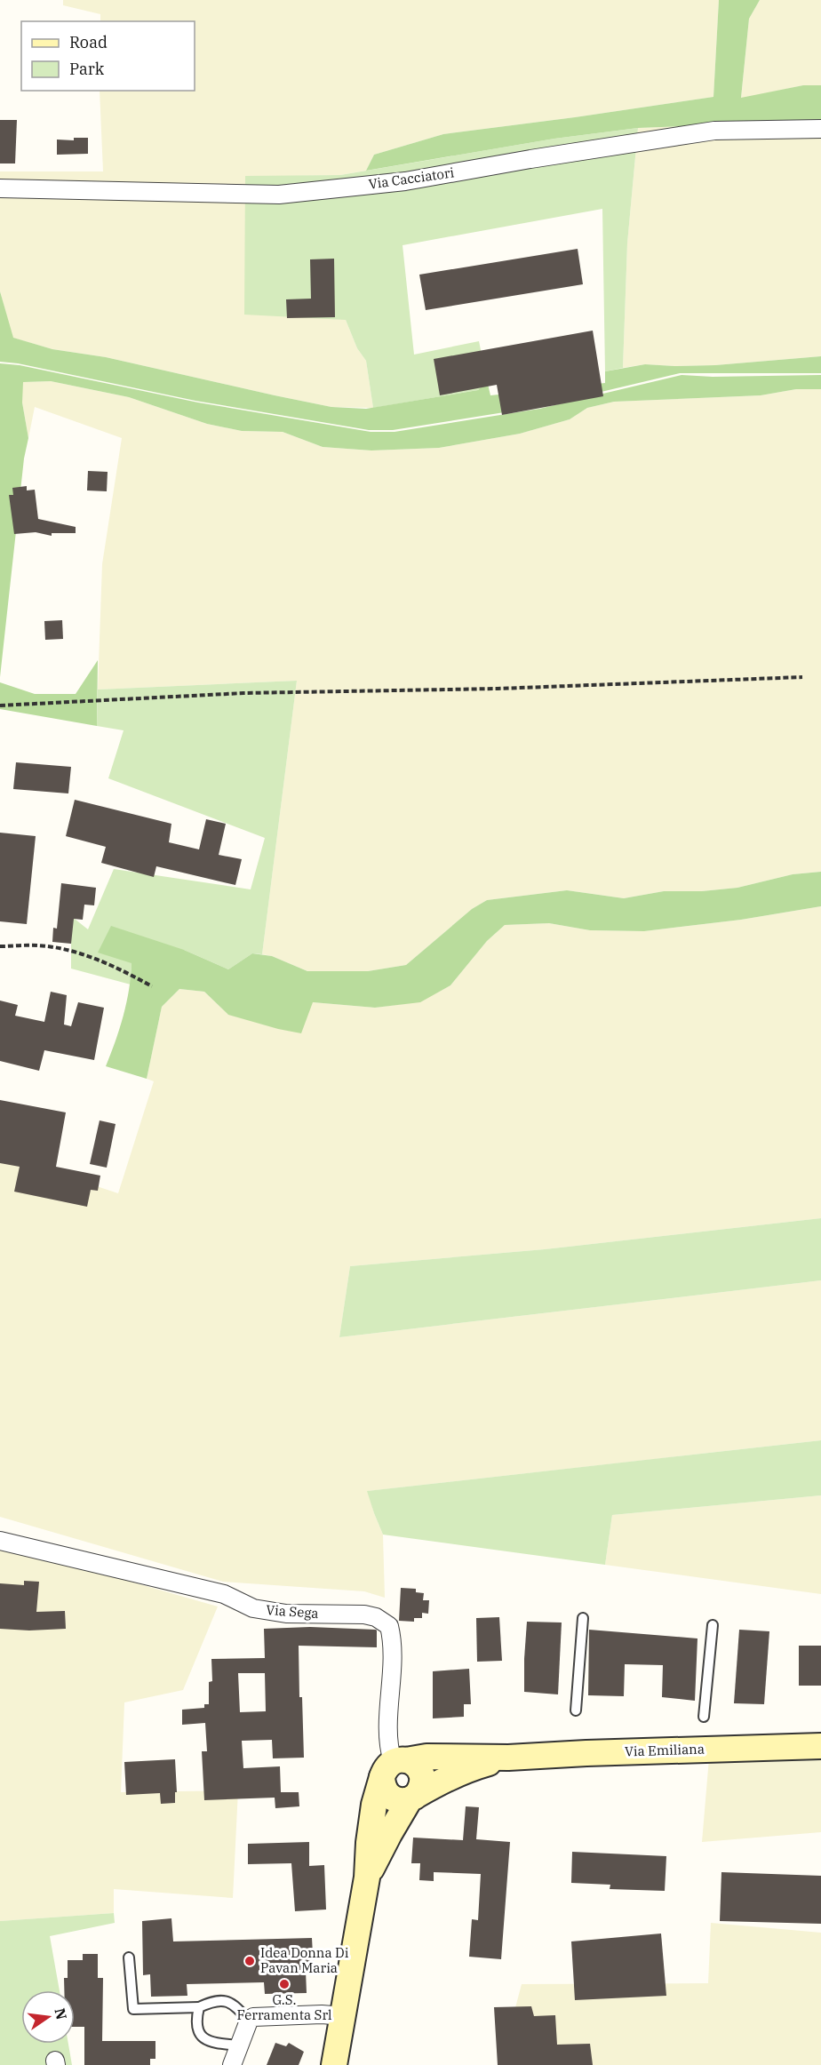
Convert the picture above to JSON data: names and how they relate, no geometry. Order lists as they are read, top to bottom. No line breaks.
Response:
{"streets":{"main road":["Via Emiliana"],"street":["Via Cacciatori","Via Sega"]},"crossings":[["Via Sega","Via Emiliana"]],"places":["Idea Donna Di Pavan Maria","G.S. Ferramenta Srl"],"legend":["Road","Park"],"north":"right"}
